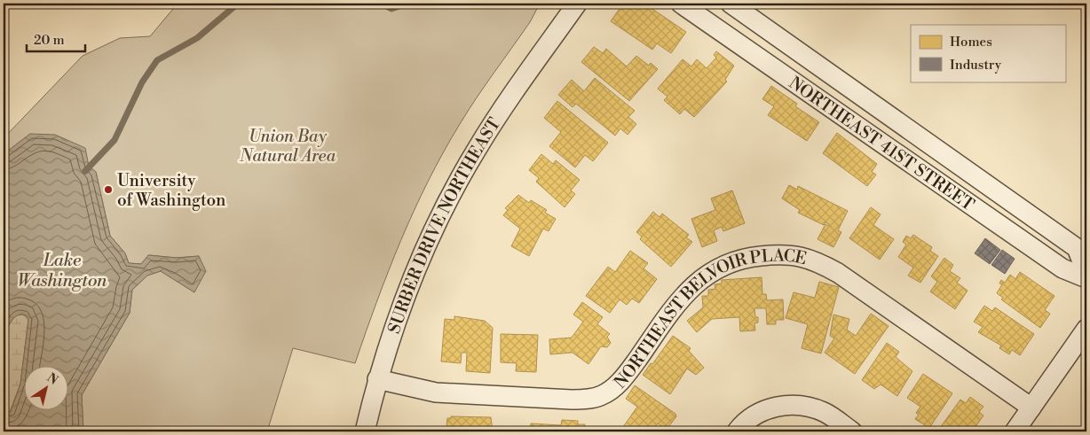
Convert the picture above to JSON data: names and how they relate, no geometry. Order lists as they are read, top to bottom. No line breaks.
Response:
{"streets":{"street":["NORTHEAST 41ST STREET","SURBER DRIVE NORTHEAST","NORTHEAST BELVOIR PLACE"]},"crossings":[["SURBER DRIVE NORTHEAST","NORTHEAST BELVOIR PLACE"]],"water":["Lake Washington"],"parks":["Union Bay Natural Area"],"places":["University of Washington"],"legend":["Homes","Industry"],"scale_bar":"20 m","north":"top right"}
